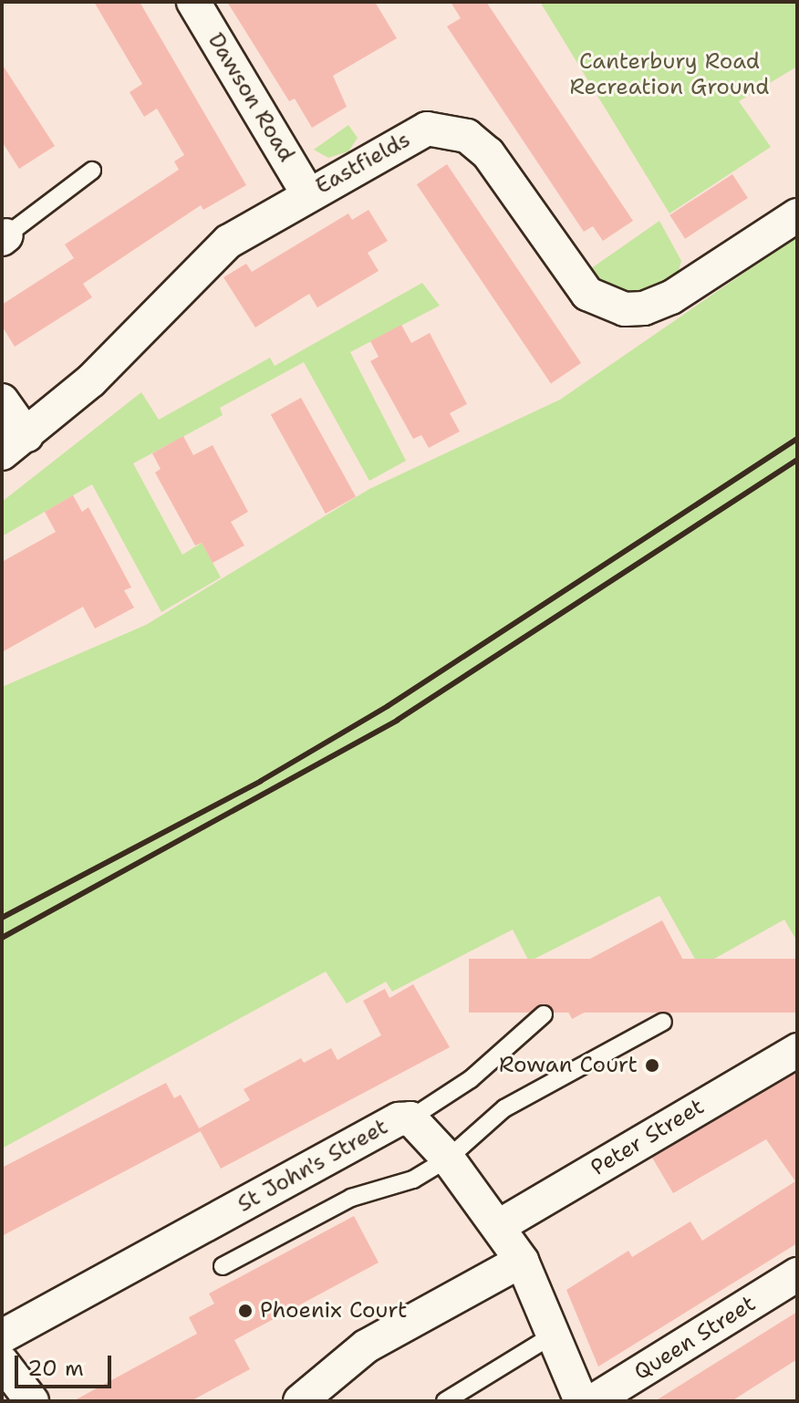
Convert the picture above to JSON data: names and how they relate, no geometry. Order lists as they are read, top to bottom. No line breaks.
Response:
{"streets":{"street":["Dawson Road","Eastfields","Peter Street","St John's Street","Queen Street"]},"crossings":[["Dawson Road","Eastfields"],["Peter Street","St John's Street"]],"parks":["Canterbury Road Recreation Ground"],"places":["Rowan Court","Phoenix Court"],"scale_bar":"20 m"}
